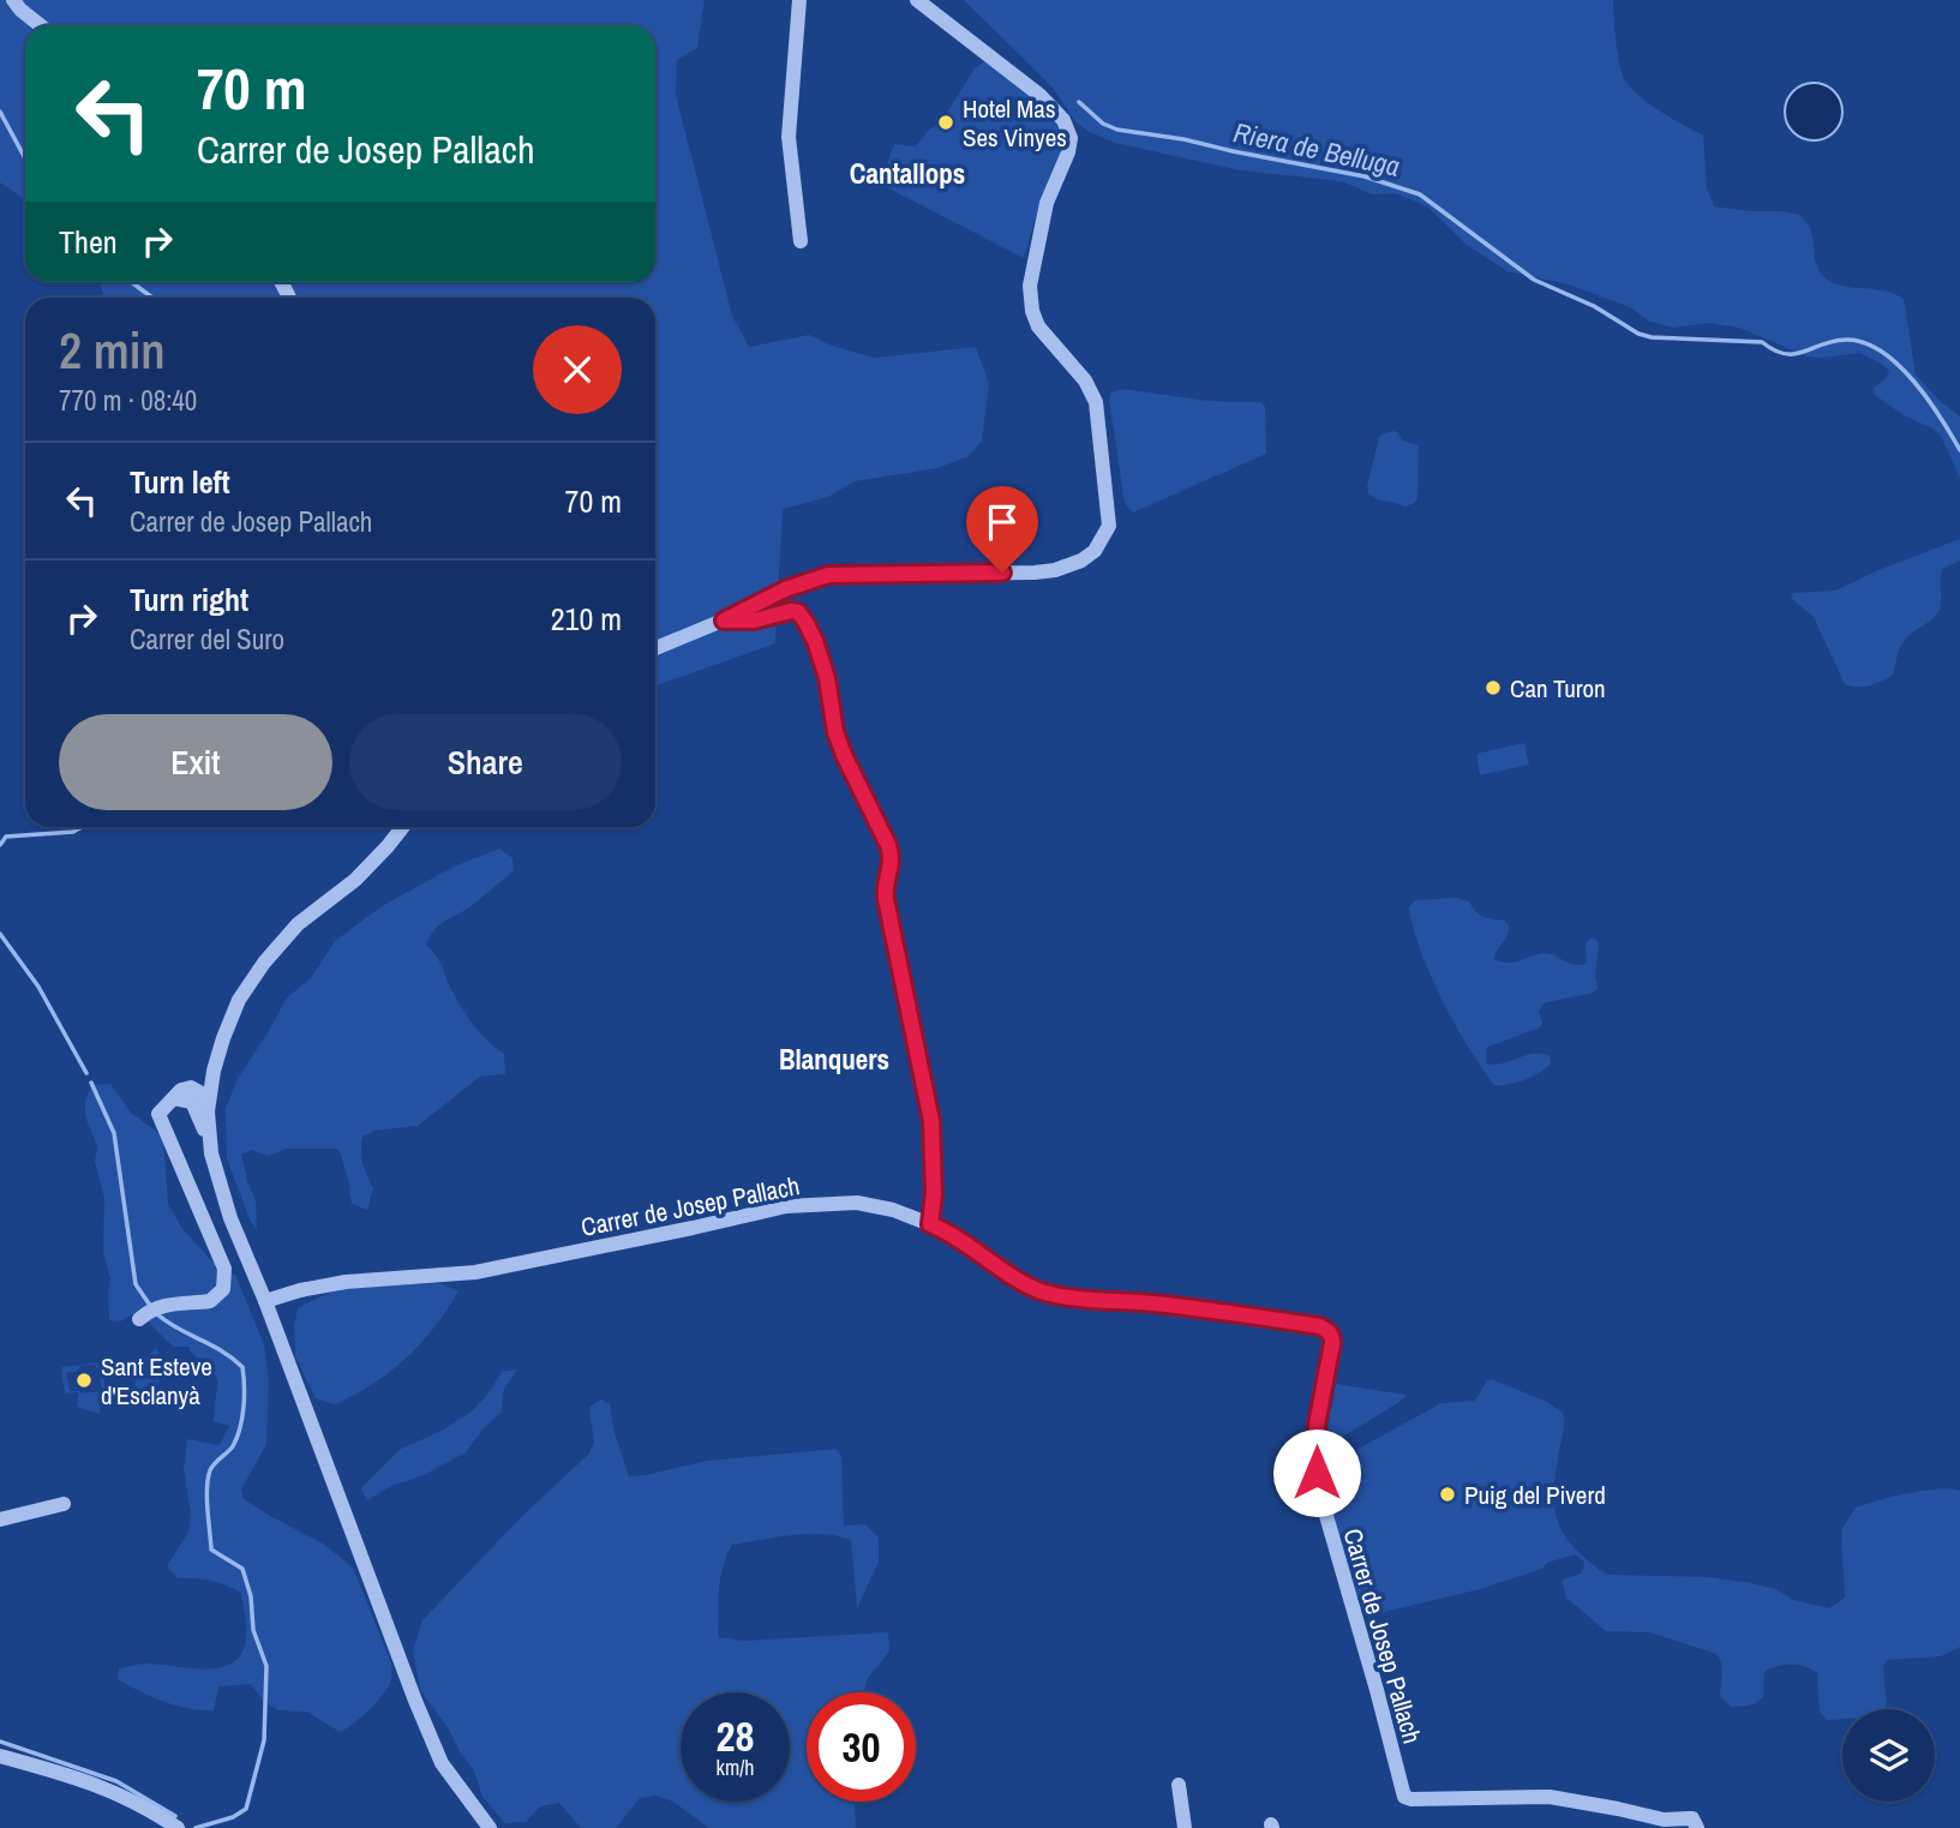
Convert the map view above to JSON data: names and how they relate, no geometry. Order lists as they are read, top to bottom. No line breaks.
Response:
{"streets":{"street":["Carrer de Josep Pallach"]},"districts":["Cantallops","Blanquers"],"water":["Riera de Belluga"],"places":["Hotel Mas Ses Vinyes","Can Turon","Sant Esteve d'Esclanyà","Puig del Piverd"],"page":{"turn":["70 m","Carrer de Josep Pallach"],"then":"Then","heading":["2 min","770 m · 08:40"],"list":[{"name":"Turn left","note":"Carrer de Josep Pallach","value":"70 m"},{"name":"Turn right","note":"Carrer del Suro","value":"210 m"}],"buttons":["Exit","Share"],"speed":"28 km/h","limit":"30"}}
